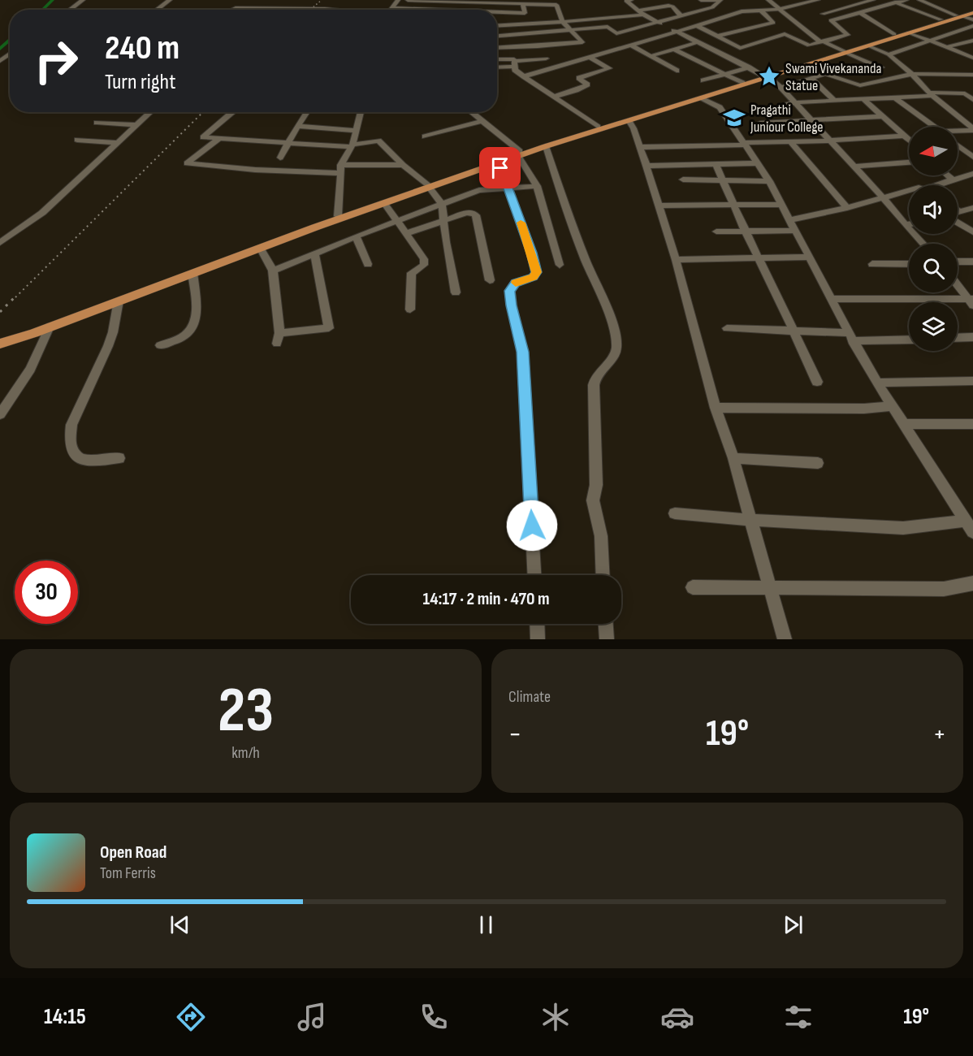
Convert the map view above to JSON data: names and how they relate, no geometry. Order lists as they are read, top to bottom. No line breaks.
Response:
{"places":{"place":["Swami Vivekananda Statue"],"school or university":["Pragathi Juniour College"]},"north":"left","page":{"turn":["240 m","Turn right"],"limit":"30","trip":"14:17 · 2 min · 470 m","tile":[["23","km/h"],"Climate"],"heat":["−","19°","+"],"song":["Open Road","Tom Ferris"],"tabs":["14:15","19°"]}}
